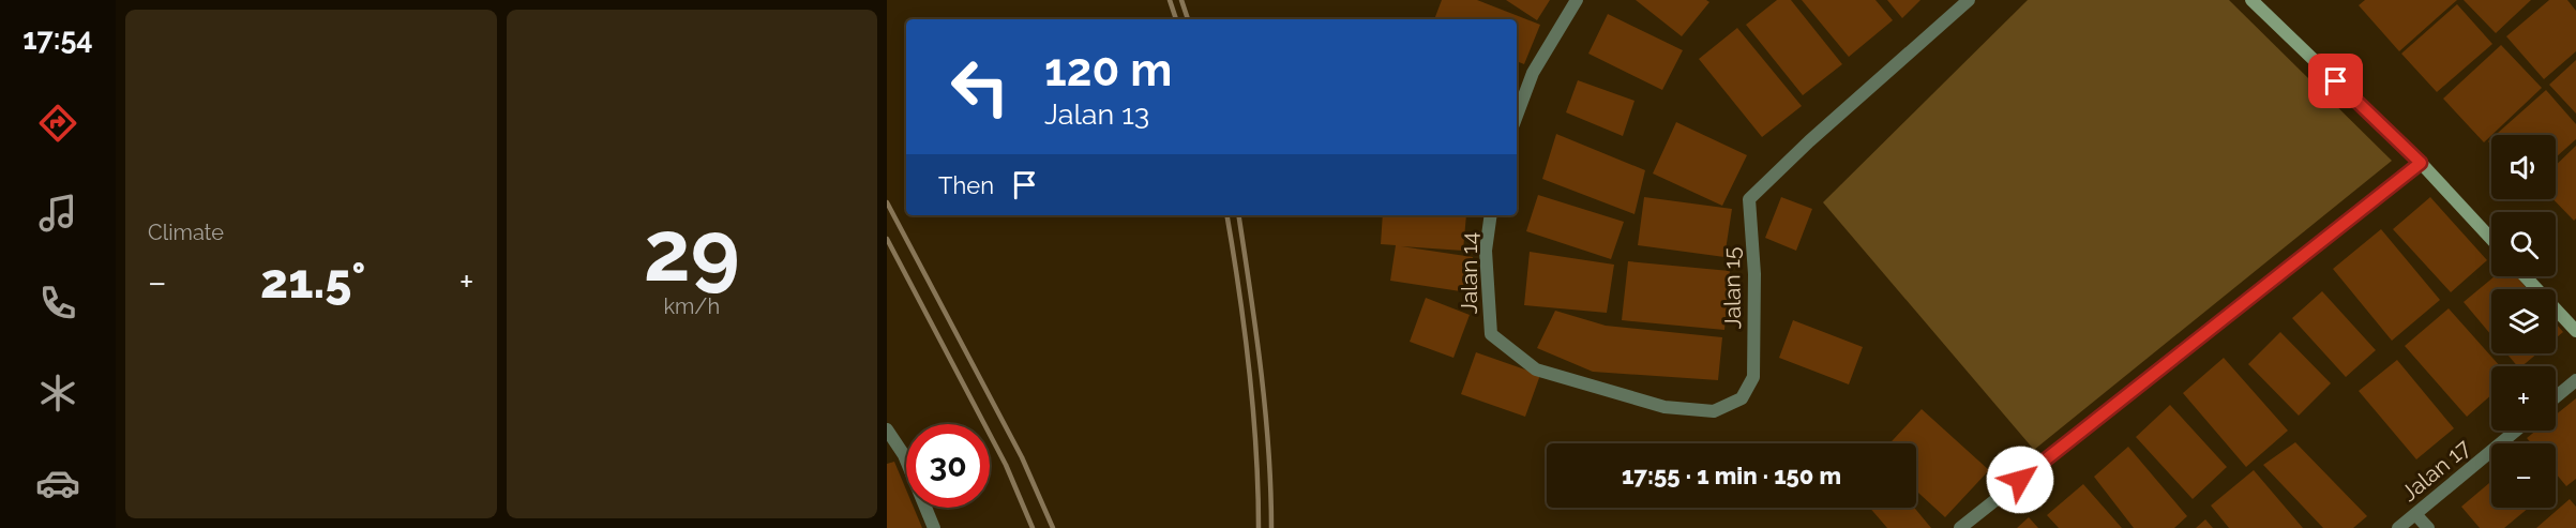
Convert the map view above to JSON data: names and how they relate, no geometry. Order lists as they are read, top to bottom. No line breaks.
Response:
{"streets":{"street":["Jalan 14","Jalan 15","Jalan 17"]},"crossings":[["Jalan 14","Jalan 15"]],"page":{"tabs":"17:54","tile":["Climate",["29","km/h"]],"turn":["120 m","Jalan 13"],"map_buttons":["+","−"],"then":"Then","heat":["−","21.5°","+"],"limit":"30","trip":"17:55 · 1 min · 150 m"}}
